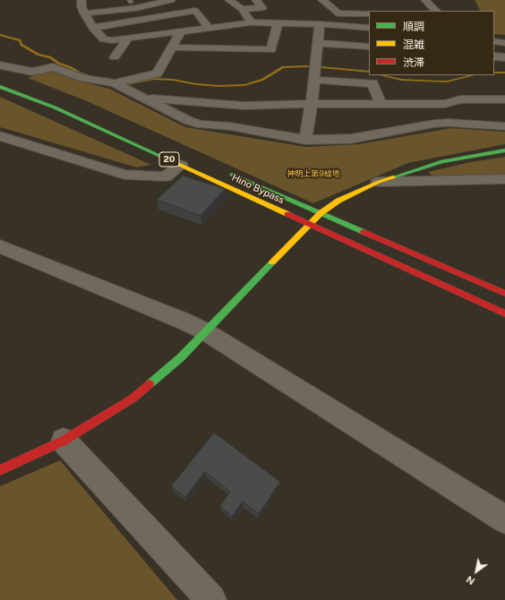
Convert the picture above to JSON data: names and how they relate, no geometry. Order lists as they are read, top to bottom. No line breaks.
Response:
{"streets":{"main road":["20","Hino Bypass"]},"parks":["神明上第9緑地"],"legend":["順調","混雑","渋滞"],"north":"bottom left"}
